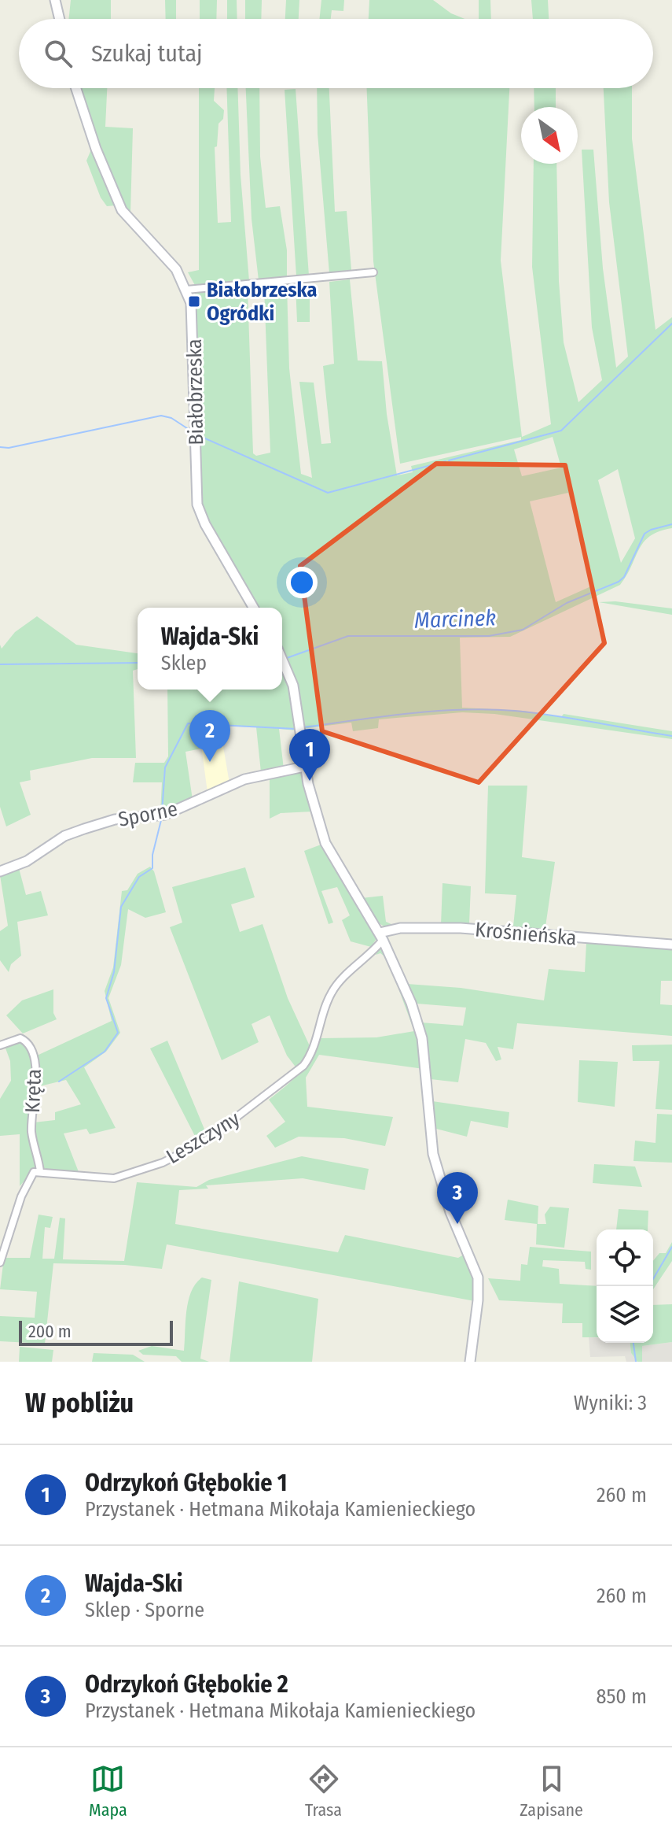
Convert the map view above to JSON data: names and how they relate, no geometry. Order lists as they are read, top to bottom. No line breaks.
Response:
{"streets":{"street":["Białobrzeska","Sporne","Krośnieńska","Kręta","Leszczyny"]},"crossings":[["Krośnieńska","Leszczyny"],["Kręta","Leszczyny"]],"water":["Marcinek"],"places":{"transit":["Białobrzeska Ogródki"]},"scale_bar":"200 m","north":"bottom right","page":{"search":"Szukaj tutaj","popup":["Wajda-Ski","Sklep"],"pins":["2","1","3"],"scale":"200 m","heading":["W pobliżu","Wyniki: 3"],"list":[{"mark":"1","name":"Odrzykoń Głębokie 1","note":"Przystanek · Hetmana Mikołaja Kamienieckiego","value":"260 m"},{"mark":"2","name":"Wajda-Ski","note":"Sklep · Sporne","value":"260 m"},{"mark":"3","name":"Odrzykoń Głębokie 2","note":"Przystanek · Hetmana Mikołaja Kamienieckiego","value":"850 m"}],"nav":["Mapa","Trasa","Zapisane"]}}
